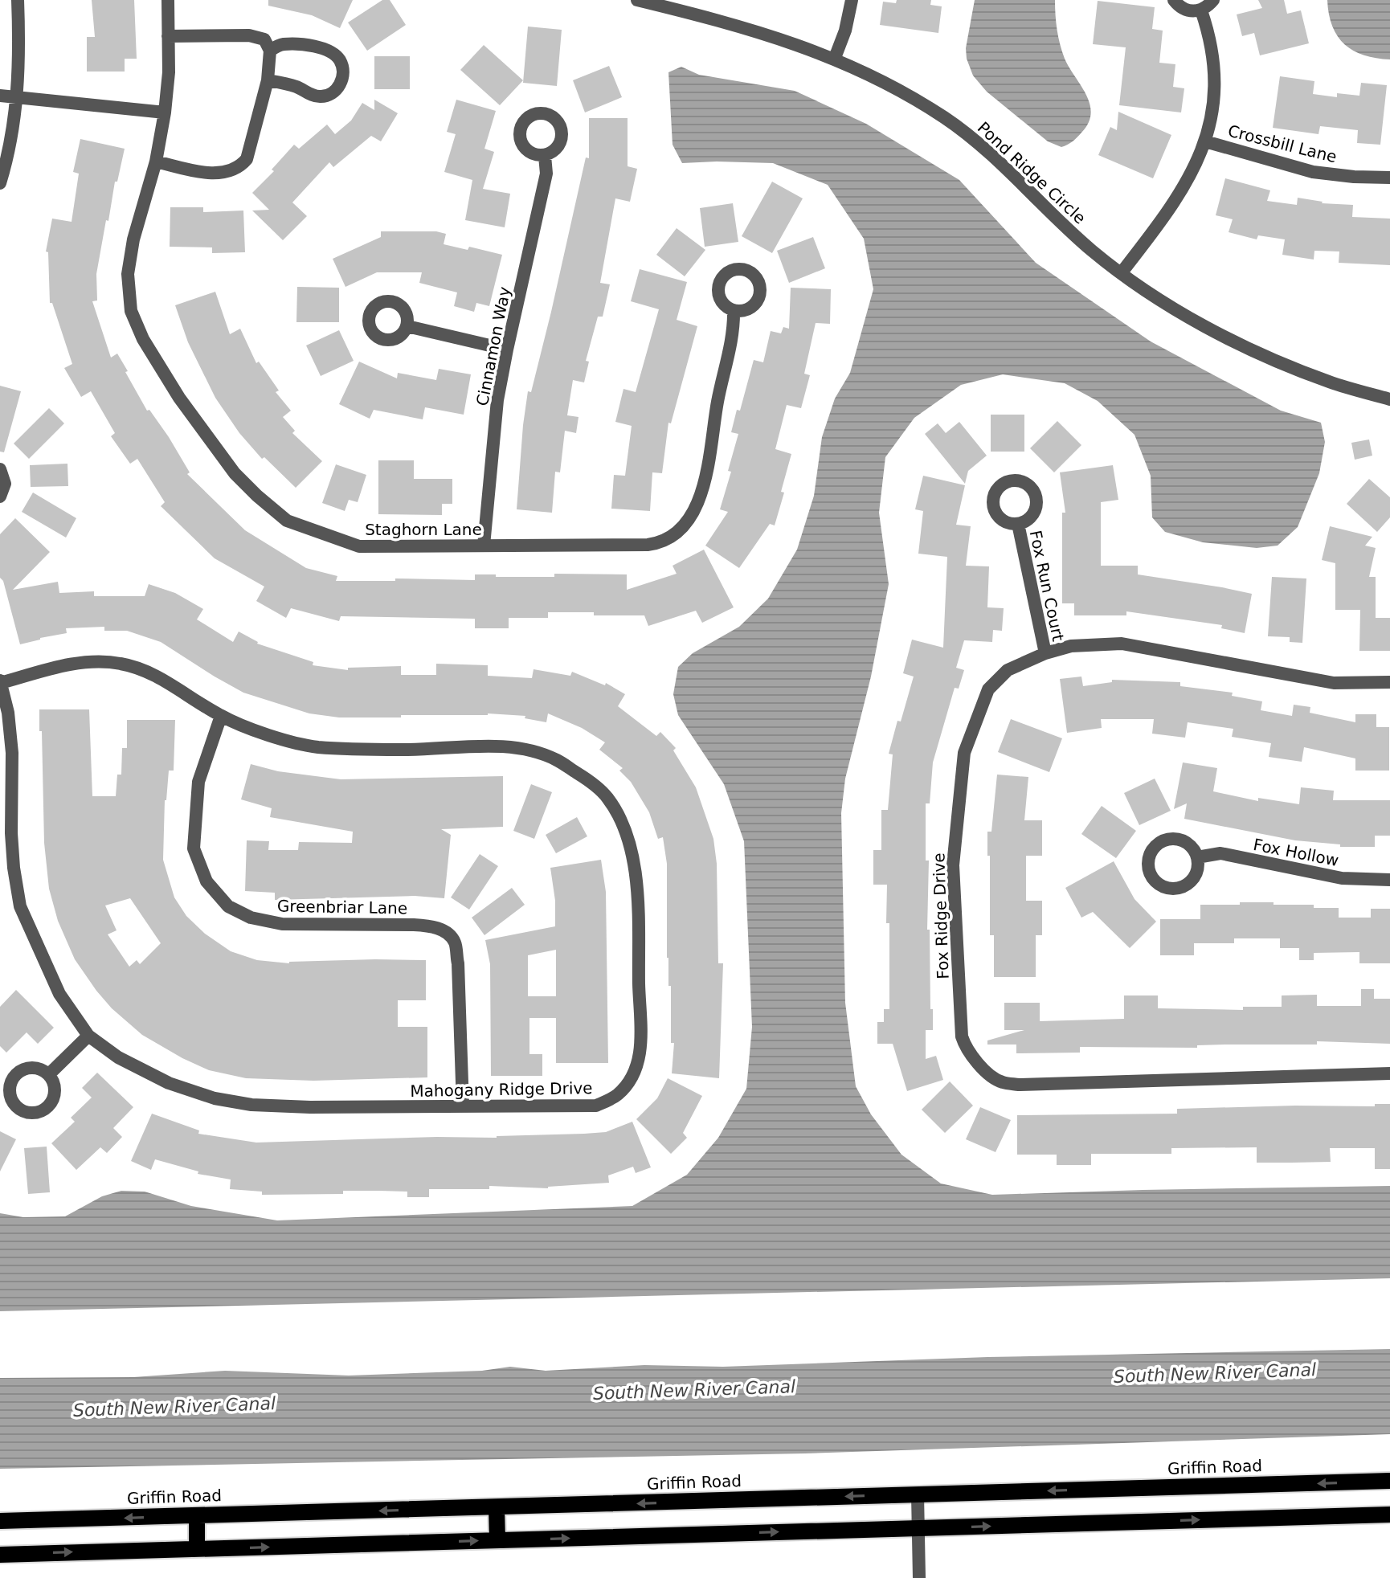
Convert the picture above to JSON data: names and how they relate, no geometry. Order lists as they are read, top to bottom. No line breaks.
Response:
{"streets":{"main road":["Griffin Road"],"street":["Crossbill Lane","Pond Ridge Circle","Cinnamon Way","Staghorn Lane","Fox Run Court","Fox Hollow","Greenbriar Lane","Fox Ridge Drive","Mahogany Ridge Drive"]},"crossings":[["Cinnamon Way","Staghorn Lane"],["Fox Run Court","Fox Ridge Drive"],["Greenbriar Lane","Mahogany Ridge Drive"]],"water":["South New River Canal"]}
